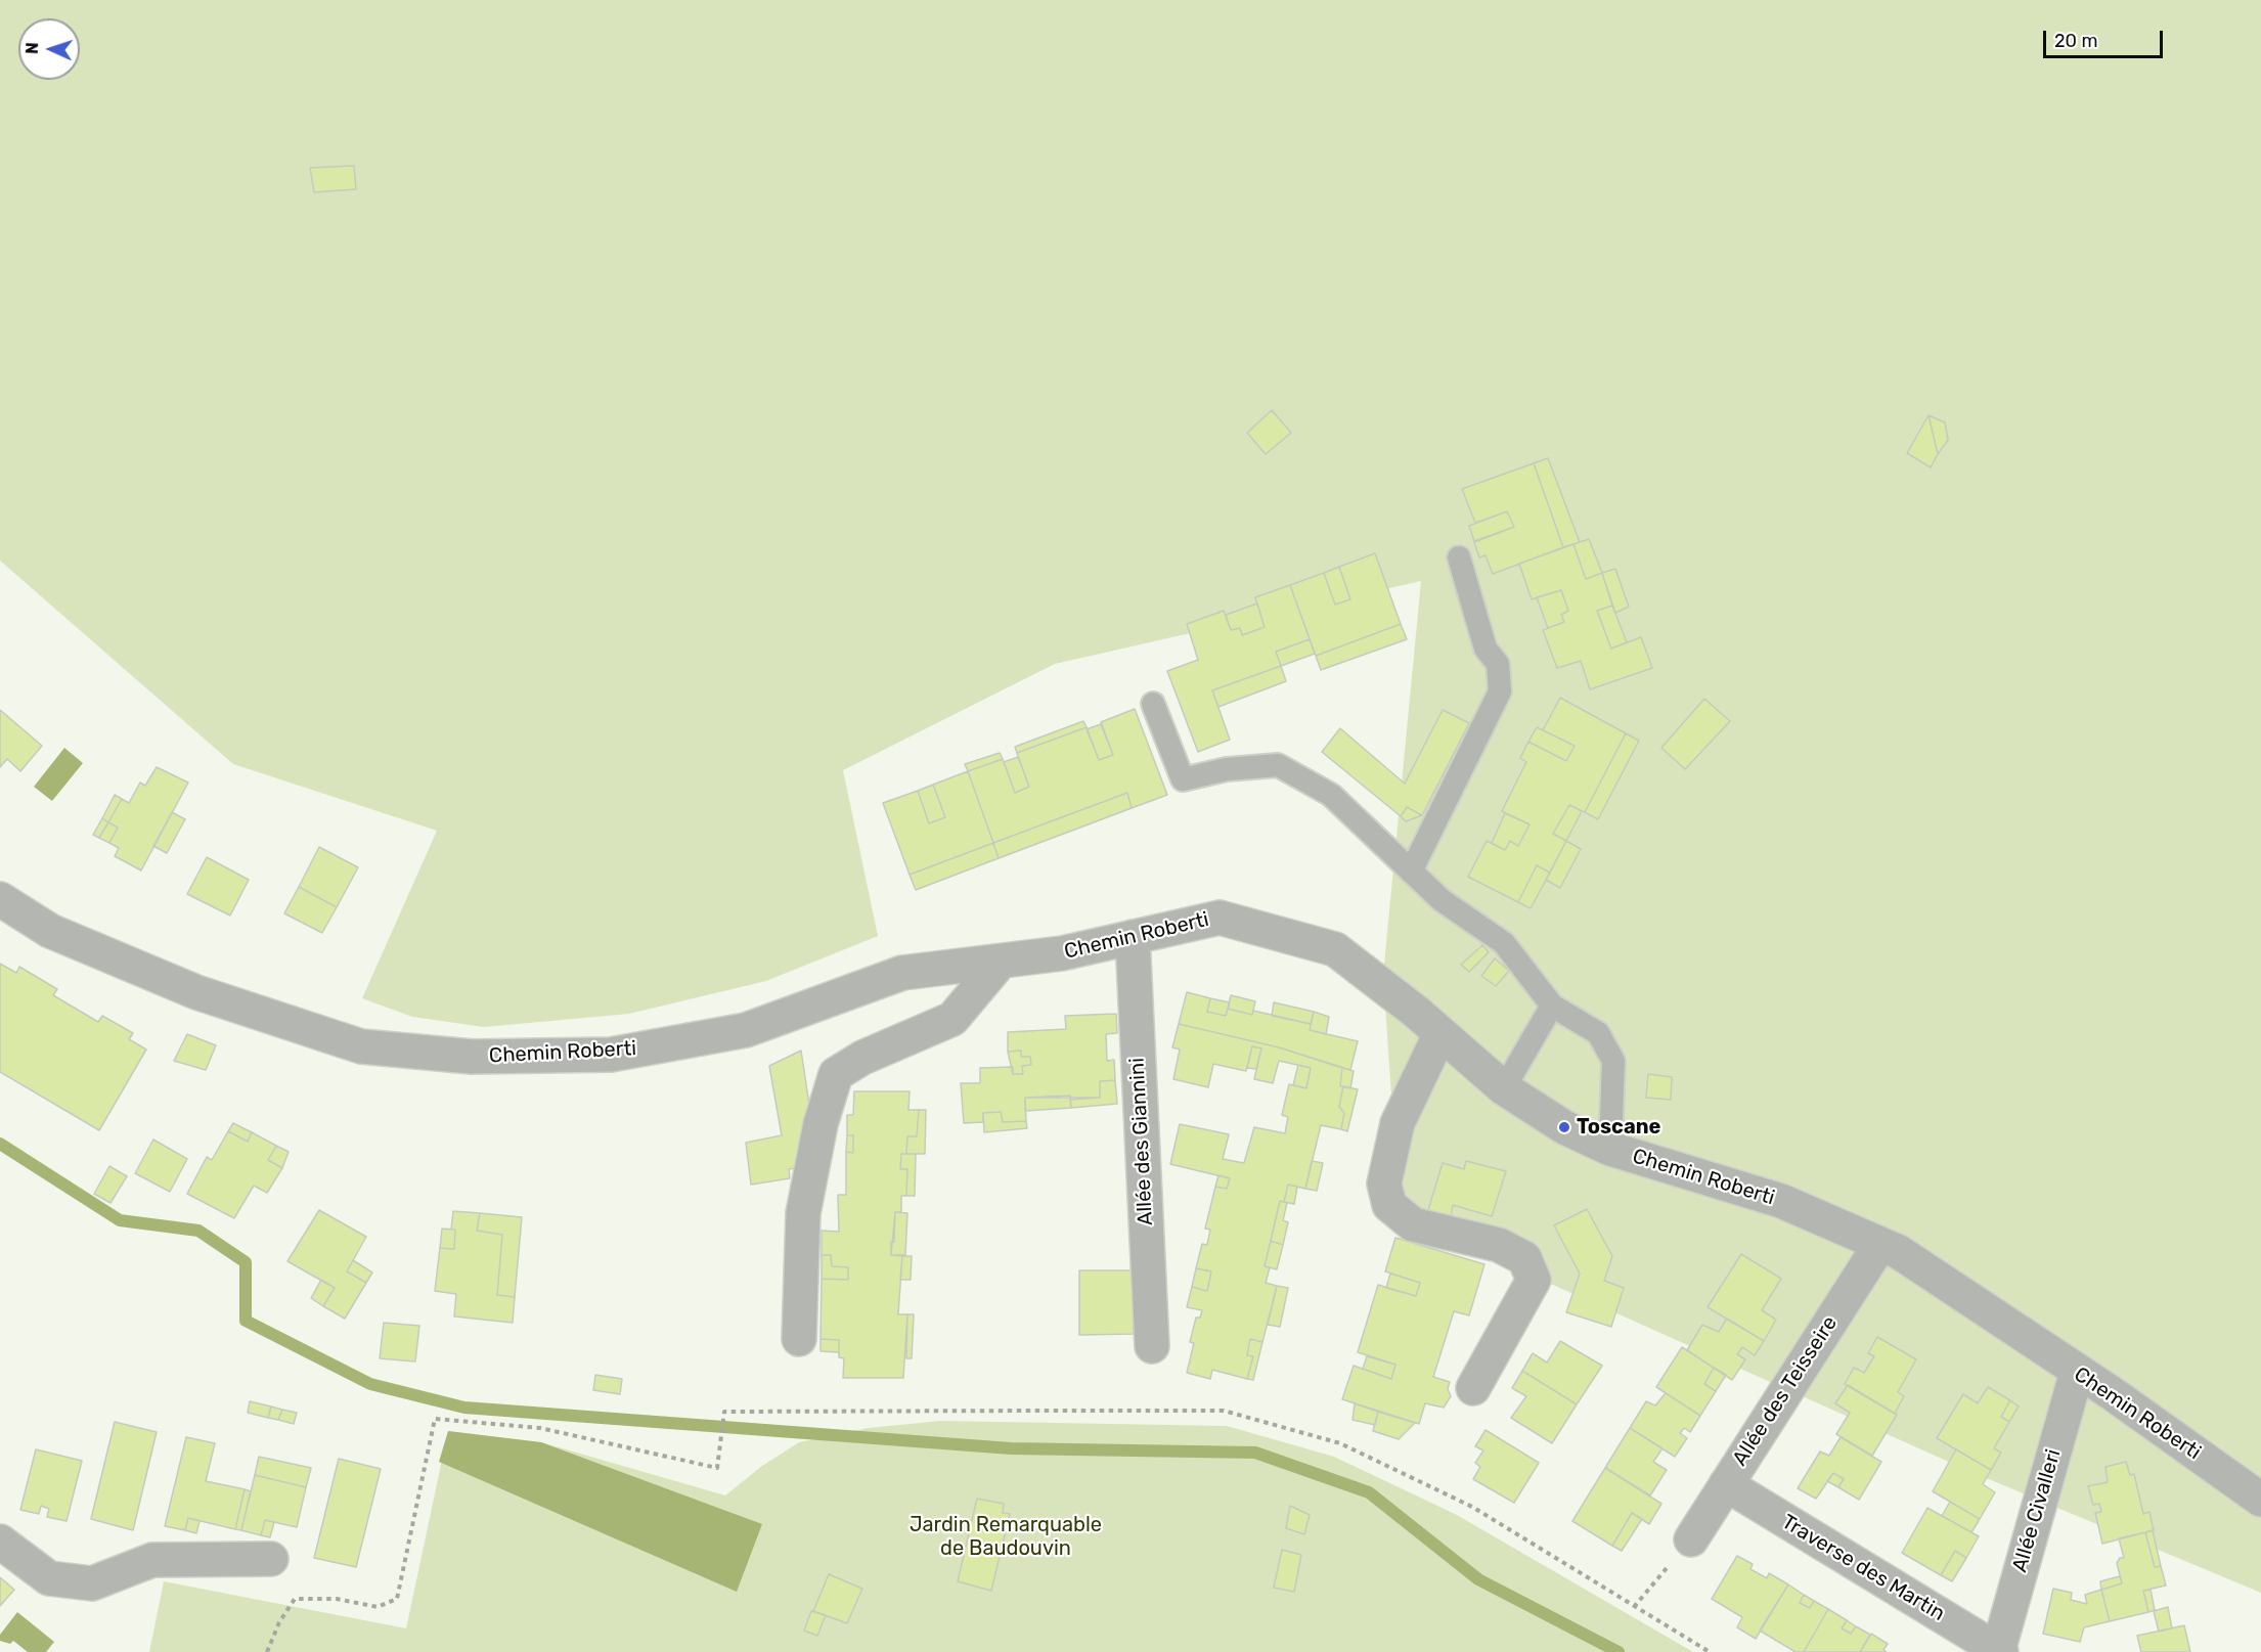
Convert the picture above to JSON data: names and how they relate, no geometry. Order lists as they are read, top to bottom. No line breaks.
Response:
{"streets":{"street":["Chemin Roberti","Allée des Giannini","Allée des Teisseire","Allée Civalleri","Traverse des Martin"]},"crossings":[["Chemin Roberti","Allée des Giannini"],["Chemin Roberti","Allée des Teisseire"],["Chemin Roberti","Allée Civalleri"],["Allée des Teisseire","Traverse des Martin"],["Allée Civalleri","Traverse des Martin"]],"parks":["Jardin Remarquable de Baudouvin"],"places":["Toscane"],"scale_bar":"20 m","north":"left"}
